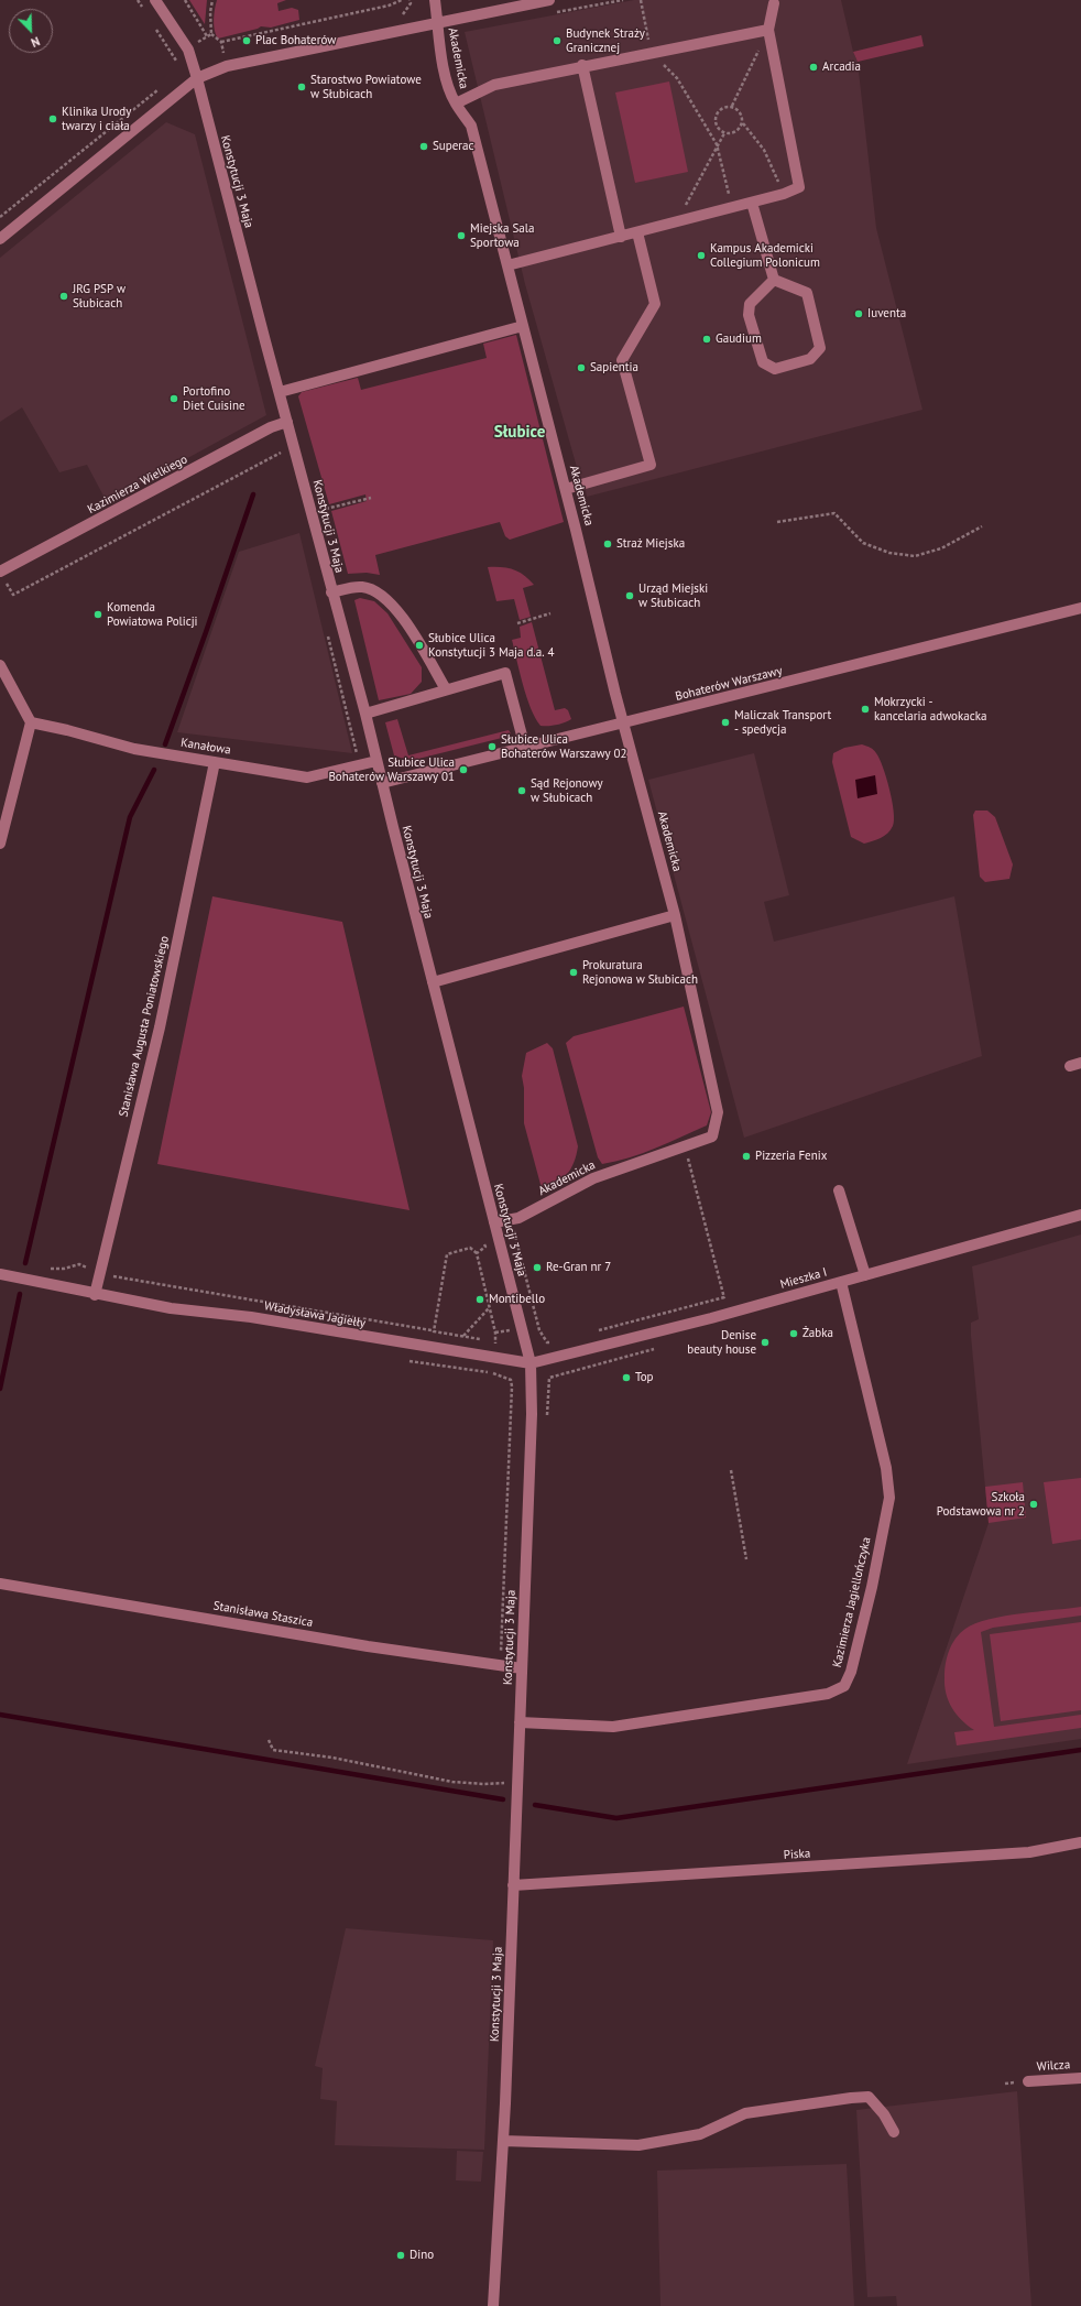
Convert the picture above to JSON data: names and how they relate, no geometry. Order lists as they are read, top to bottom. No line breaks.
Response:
{"streets":{"street":["Akademicka","Konstytucji 3 Maja","Kazimierza Wielkiego","Bohaterów Warszawy","Kanałowa","Stanisława Augusta Poniatowskiego","Mieszka I","Władysława Jagiełły","Kazimierza Jagiellończyka","Stanisława Staszica","Piska","Wilcza"]},"crossings":[["Akademicka","Konstytucji 3 Maja"],["Akademicka","Bohaterów Warszawy"],["Konstytucji 3 Maja","Kazimierza Wielkiego"],["Konstytucji 3 Maja","Bohaterów Warszawy"],["Konstytucji 3 Maja","Kanałowa"],["Konstytucji 3 Maja","Mieszka I"],["Konstytucji 3 Maja","Władysława Jagiełły"],["Konstytucji 3 Maja","Kazimierza Jagiellończyka"],["Konstytucji 3 Maja","Stanisława Staszica"],["Konstytucji 3 Maja","Piska"],["Kanałowa","Stanisława Augusta Poniatowskiego"],["Stanisława Augusta Poniatowskiego","Władysława Jagiełły"],["Mieszka I","Władysława Jagiełły"],["Mieszka I","Kazimierza Jagiellończyka"]],"districts":["Słubice"],"places":["Plac Bohaterów","Budynek Straży Granicznej","Arcadia","Starostwo Powiatowe w Słubicach","Klinika Urody twarzy i ciała","Superac","Miejska Sala Sportowa","Kampus Akademicki Collegium Polonicum","JRG PSP w Słubicach","Iuventa","Gaudium","Sapientia","Portofino Diet Cuisine","Straż Miejska","Urząd Miejski w Słubicach","Komenda Powiatowa Policji","Słubice Ulica Konstytucji 3 Maja d.a. 4","Mokrzycki - kancelaria adwokacka","Maliczak Transport - spedycja","Słubice Ulica Bohaterów Warszawy 02","Słubice Ulica Bohaterów Warszawy 01","Sąd Rejonowy w Słubicach","Prokuratura Rejonowa w Słubicach","Pizzeria Fenix","Re-Gran nr 7","Montibello","Żabka","Denise beauty house","Top","Szkoła Podstawowa nr 2","Dino"],"north":"bottom right"}
